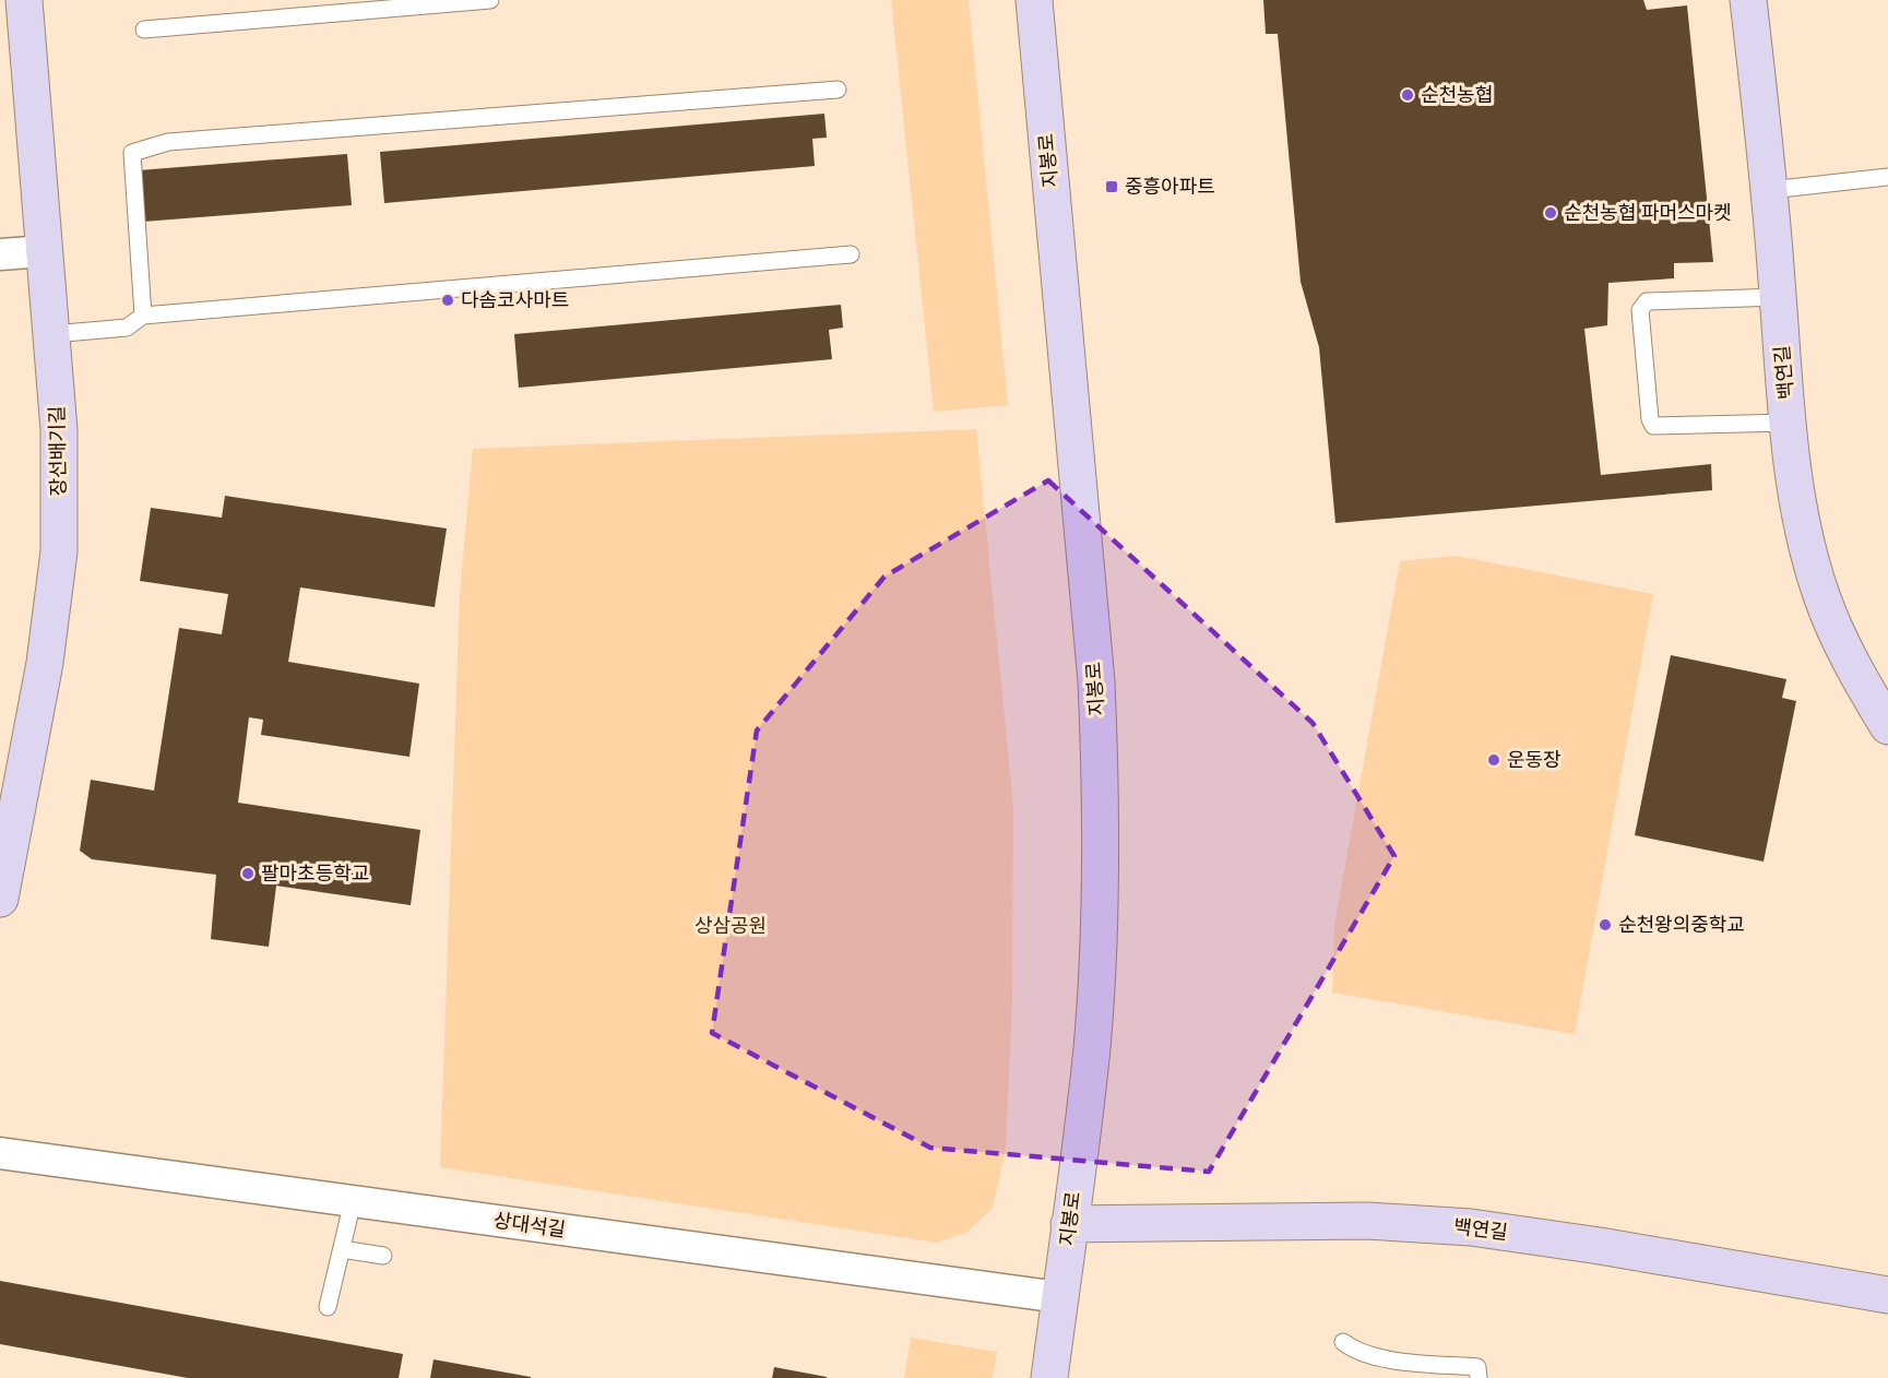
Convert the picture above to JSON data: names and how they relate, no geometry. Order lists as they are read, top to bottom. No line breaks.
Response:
{"streets":{"street":["지봉로","백연길","장선배기길","상대석길"]},"crossings":[["지봉로","백연길"],["지봉로","상대석길"]],"parks":["상삼공원"],"places":{"other":["순천농협","순천농협 파머스마켓","다솜코사마트","운동장","팔마초등학교","순천왕의중학교"],"transit":["중흥아파트"]}}
